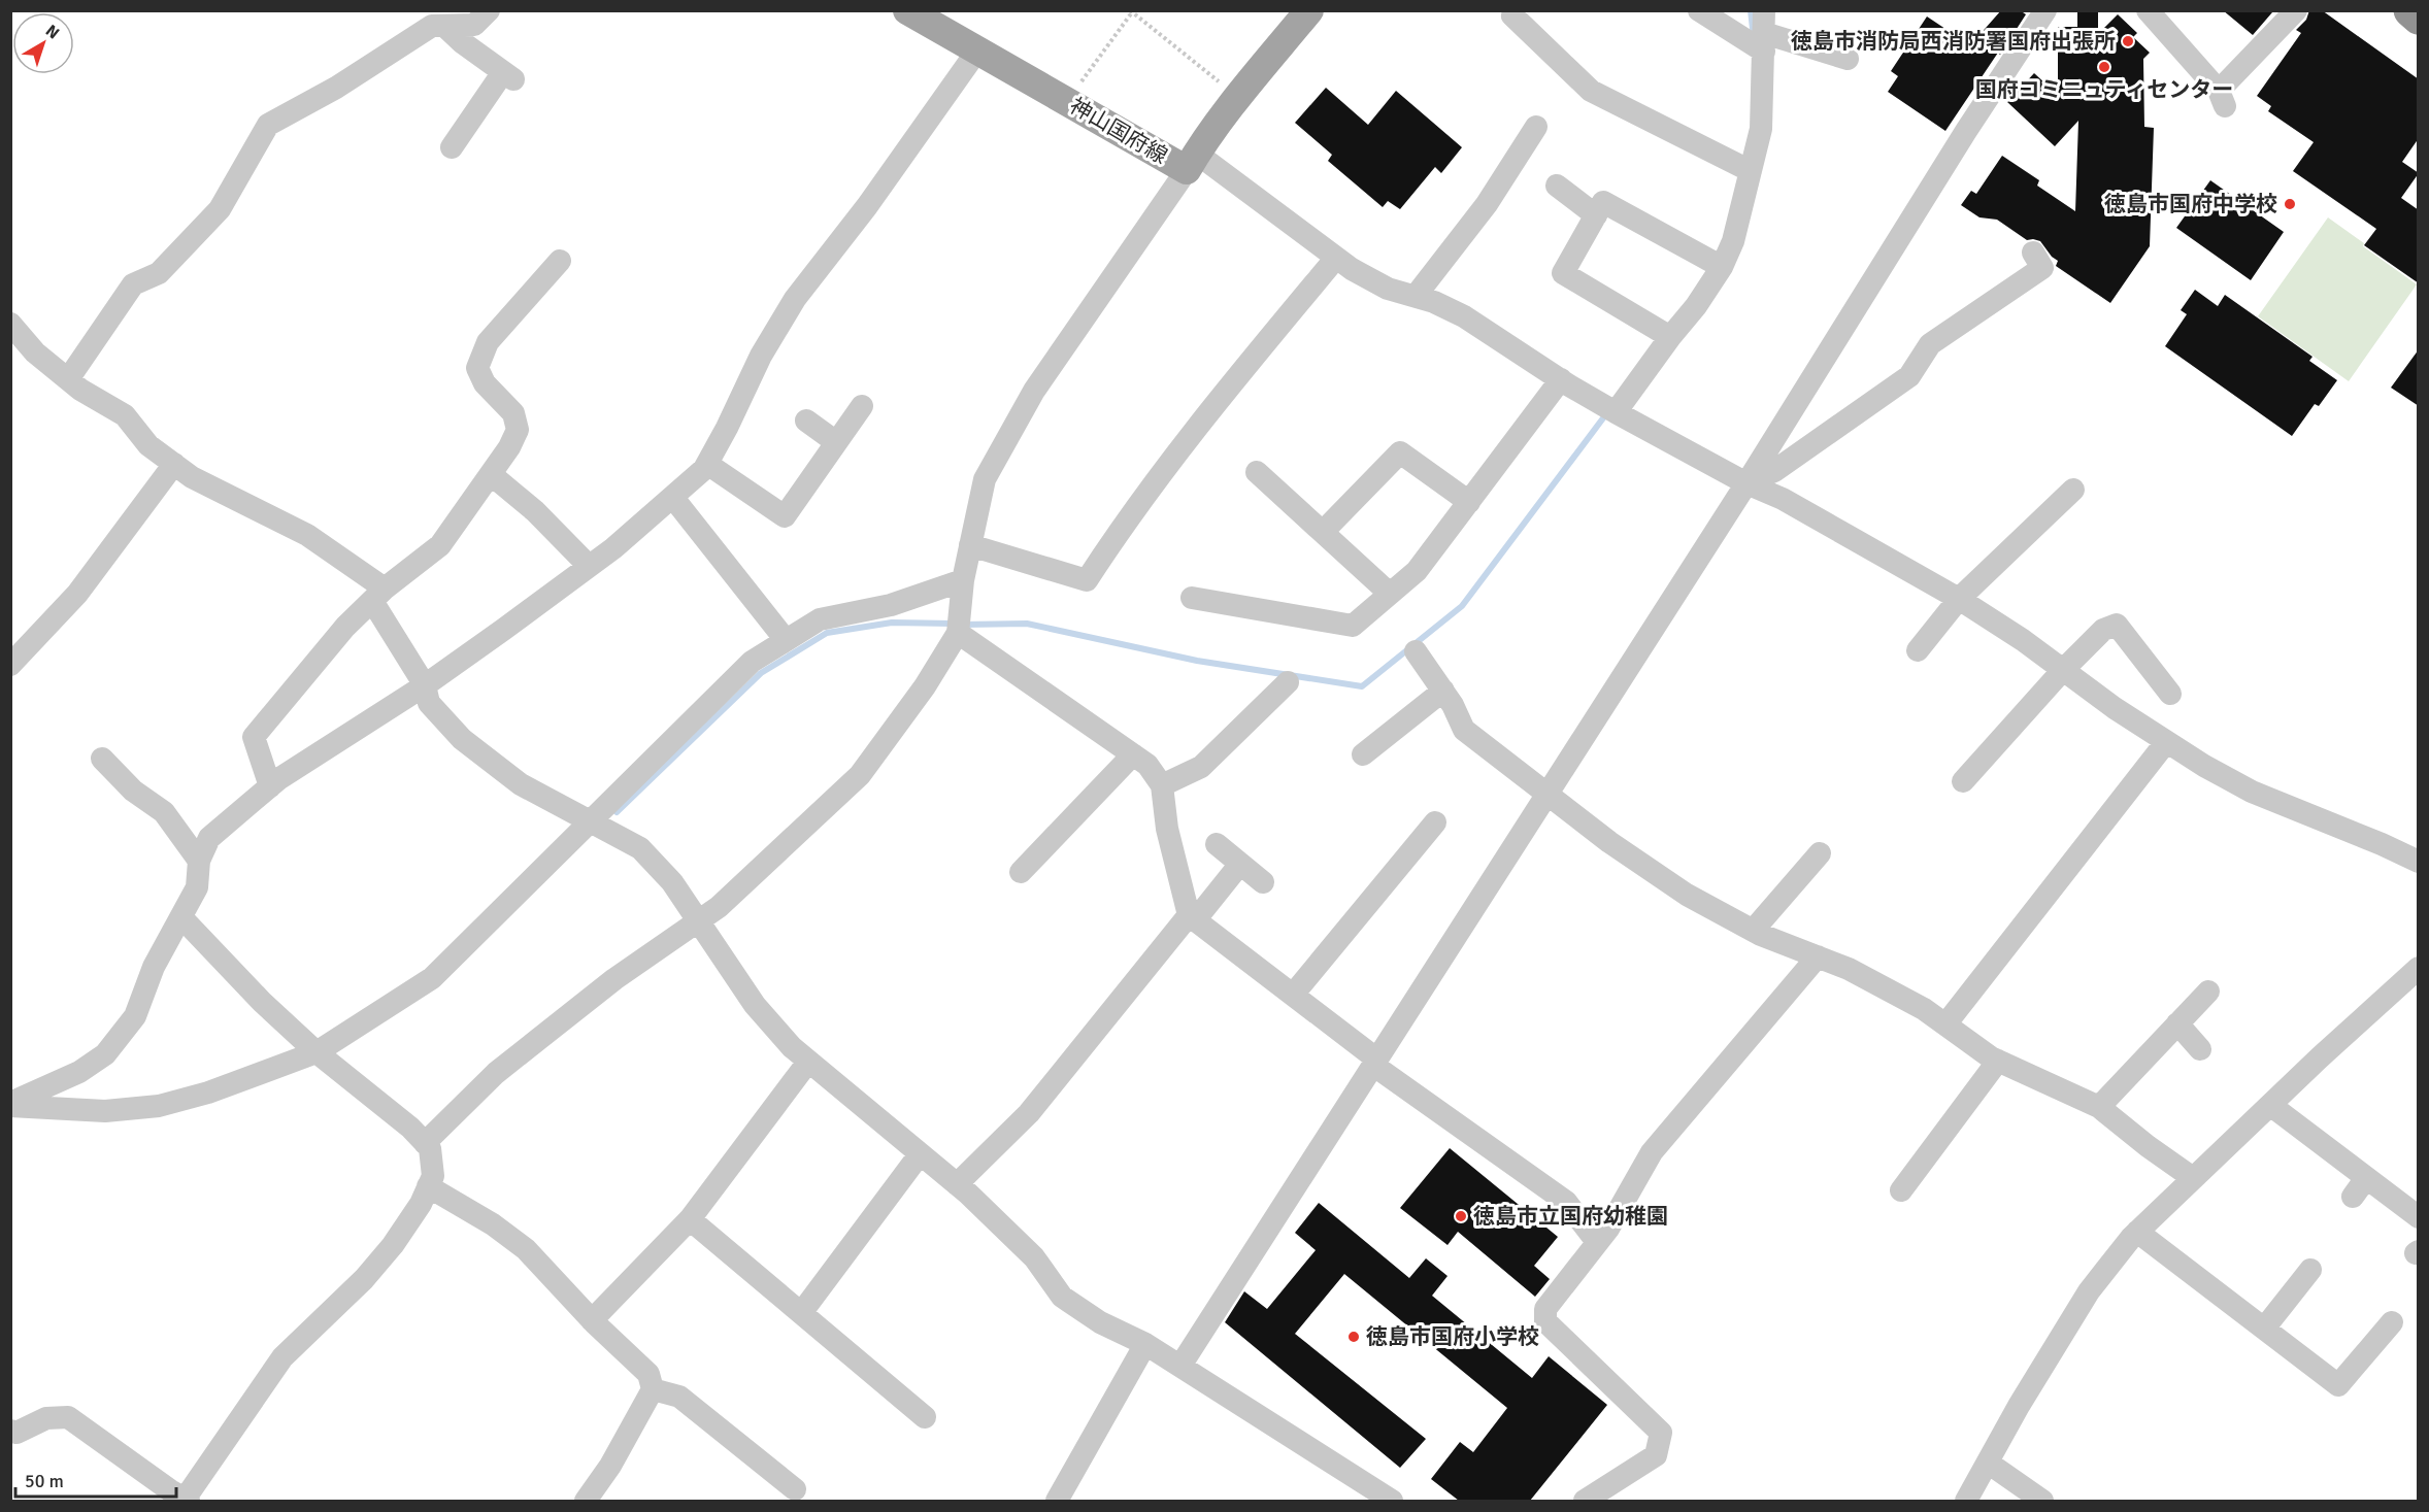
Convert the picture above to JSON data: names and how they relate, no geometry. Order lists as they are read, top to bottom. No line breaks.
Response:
{"streets":{"main road":["神山国府線"]},"places":["徳島市消防局西消防署国府出張所","国府コミニュティセンター","徳島市国府中学校","徳島市立国府幼稚園","徳島市国府小学校"],"scale_bar":"50 m","north":"top right"}
